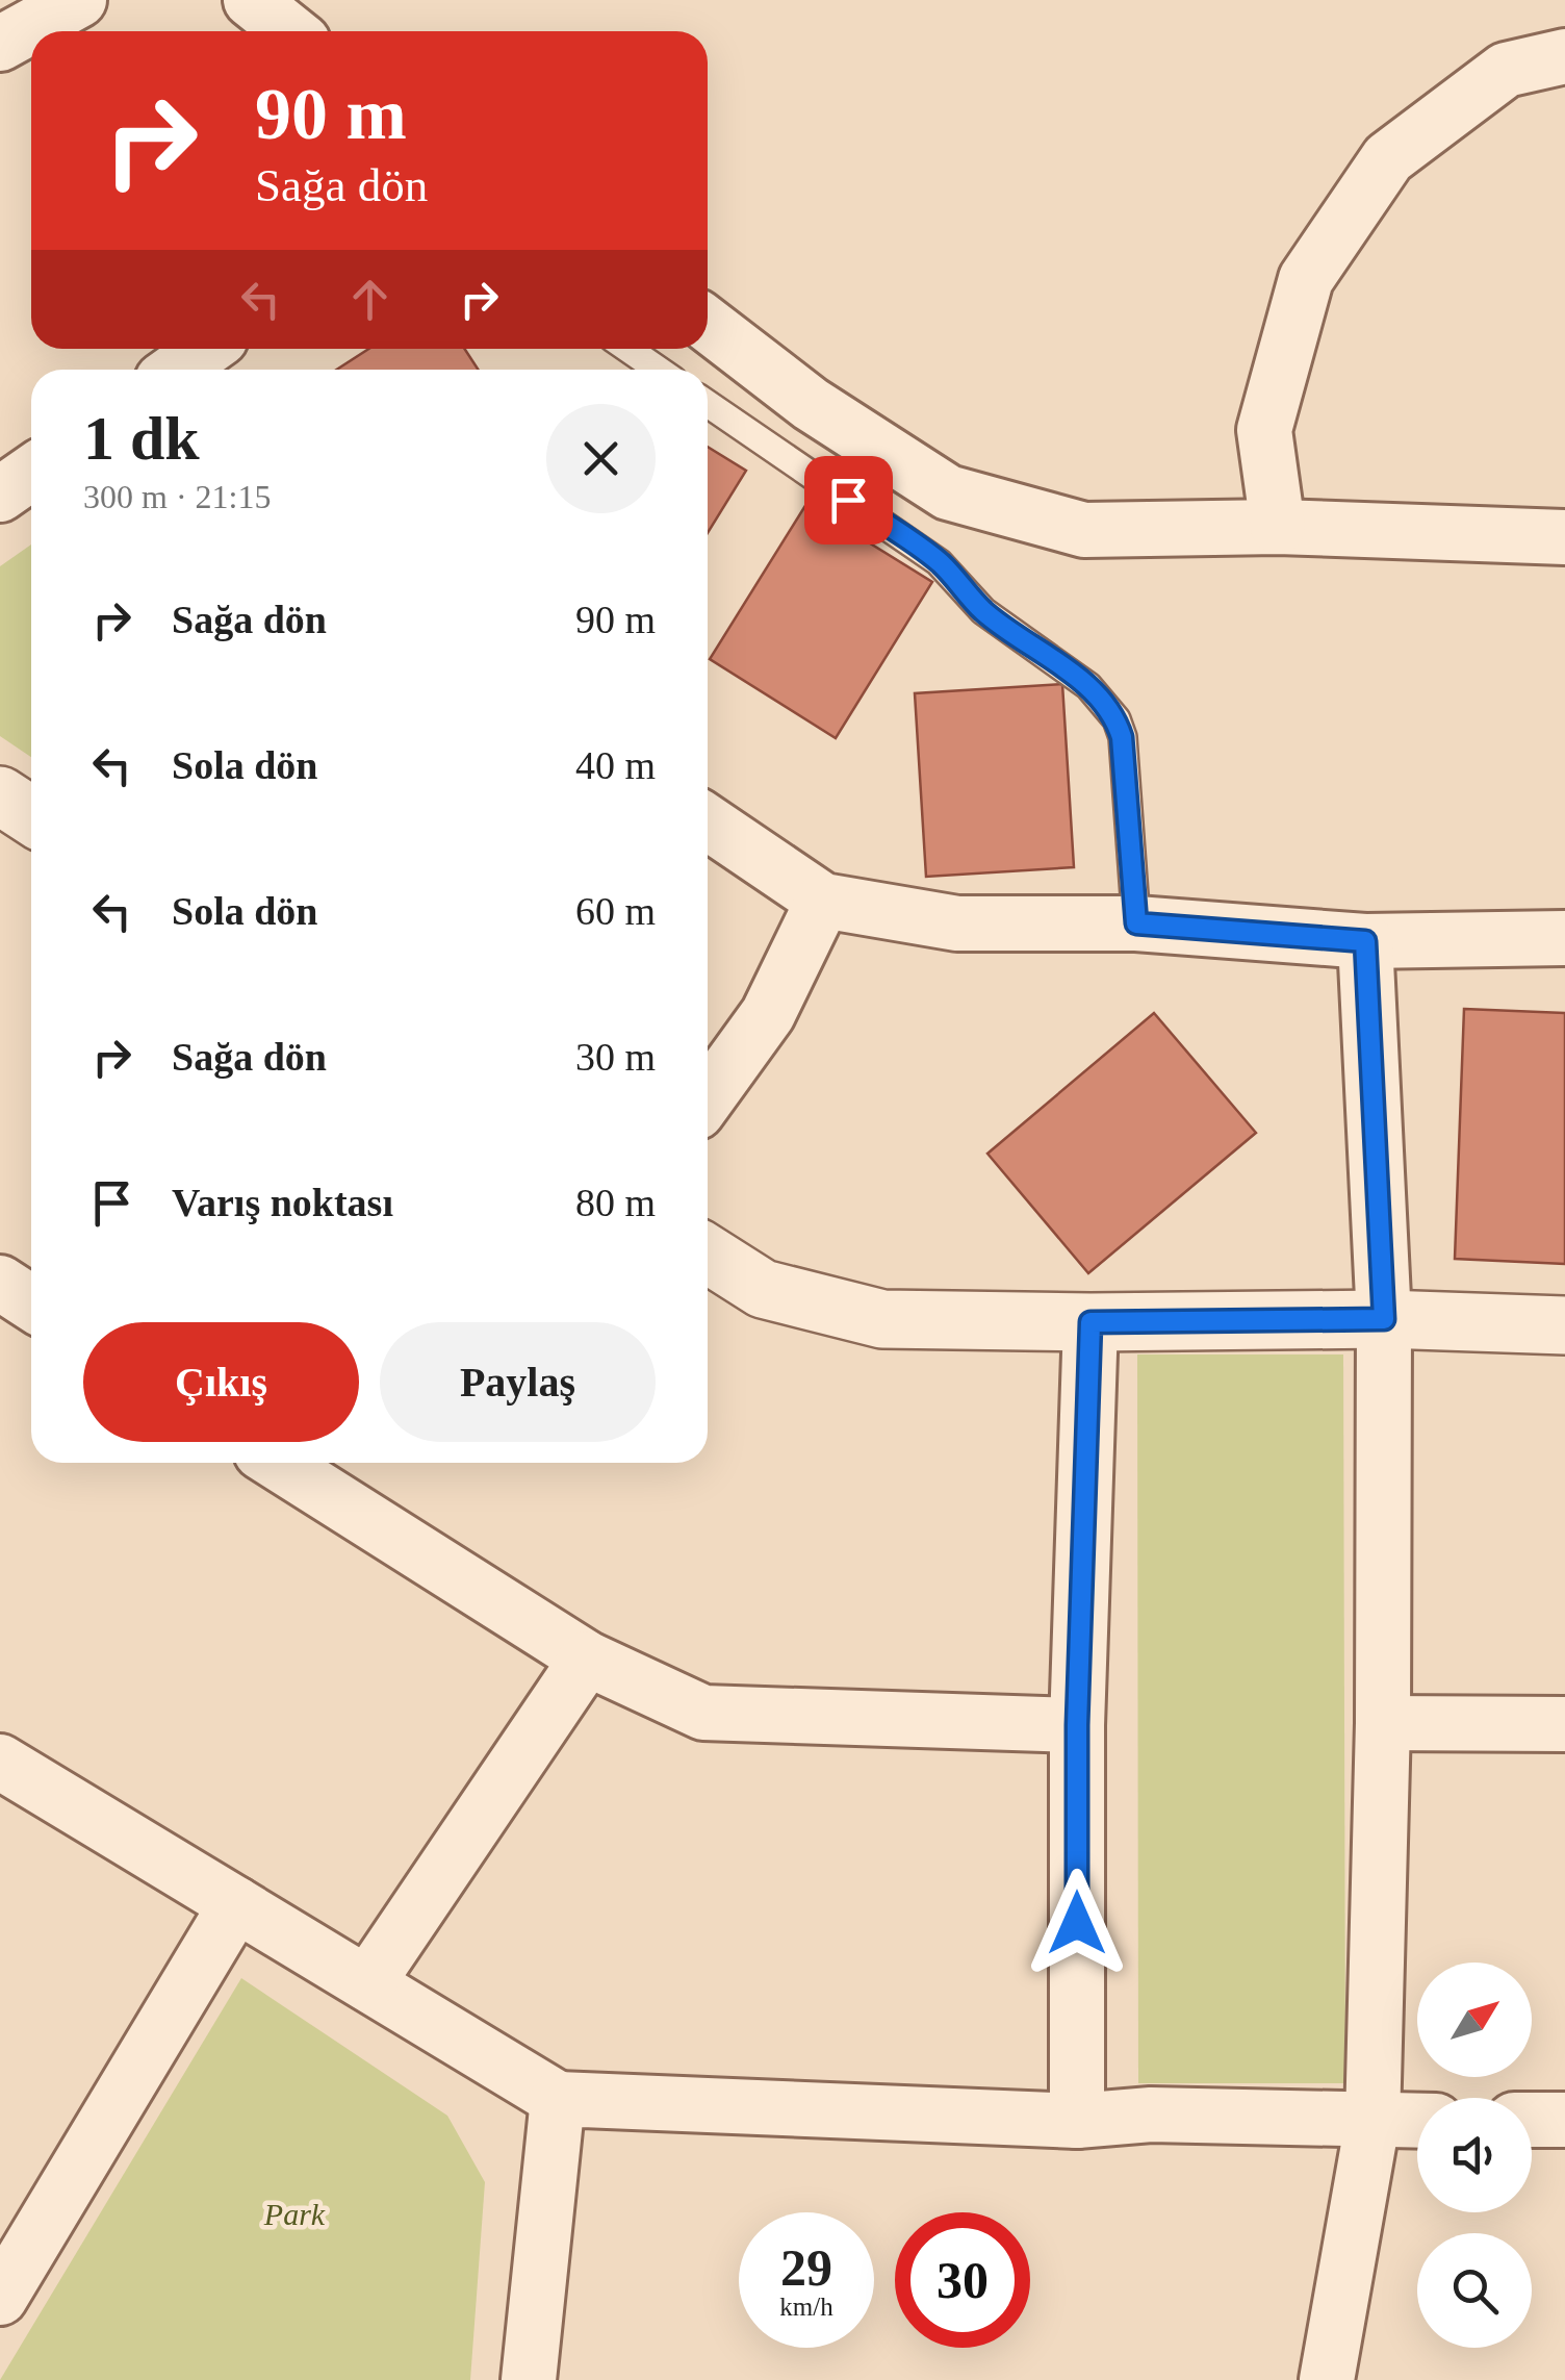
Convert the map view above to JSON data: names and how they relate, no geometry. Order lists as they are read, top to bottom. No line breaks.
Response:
{"parks":["Park"],"north":"top right","page":{"turn":["90 m","Sağa dön"],"heading":["1 dk","300 m · 21:15"],"list":[{"name":"Sağa dön","value":"90 m"},{"name":"Sola dön","value":"40 m"},{"name":"Sola dön","value":"60 m"},{"name":"Sağa dön","value":"30 m"},{"name":"Varış noktası","value":"80 m"}],"buttons":["Çıkış","Paylaş"],"speed":"29 km/h","limit":"30"}}
